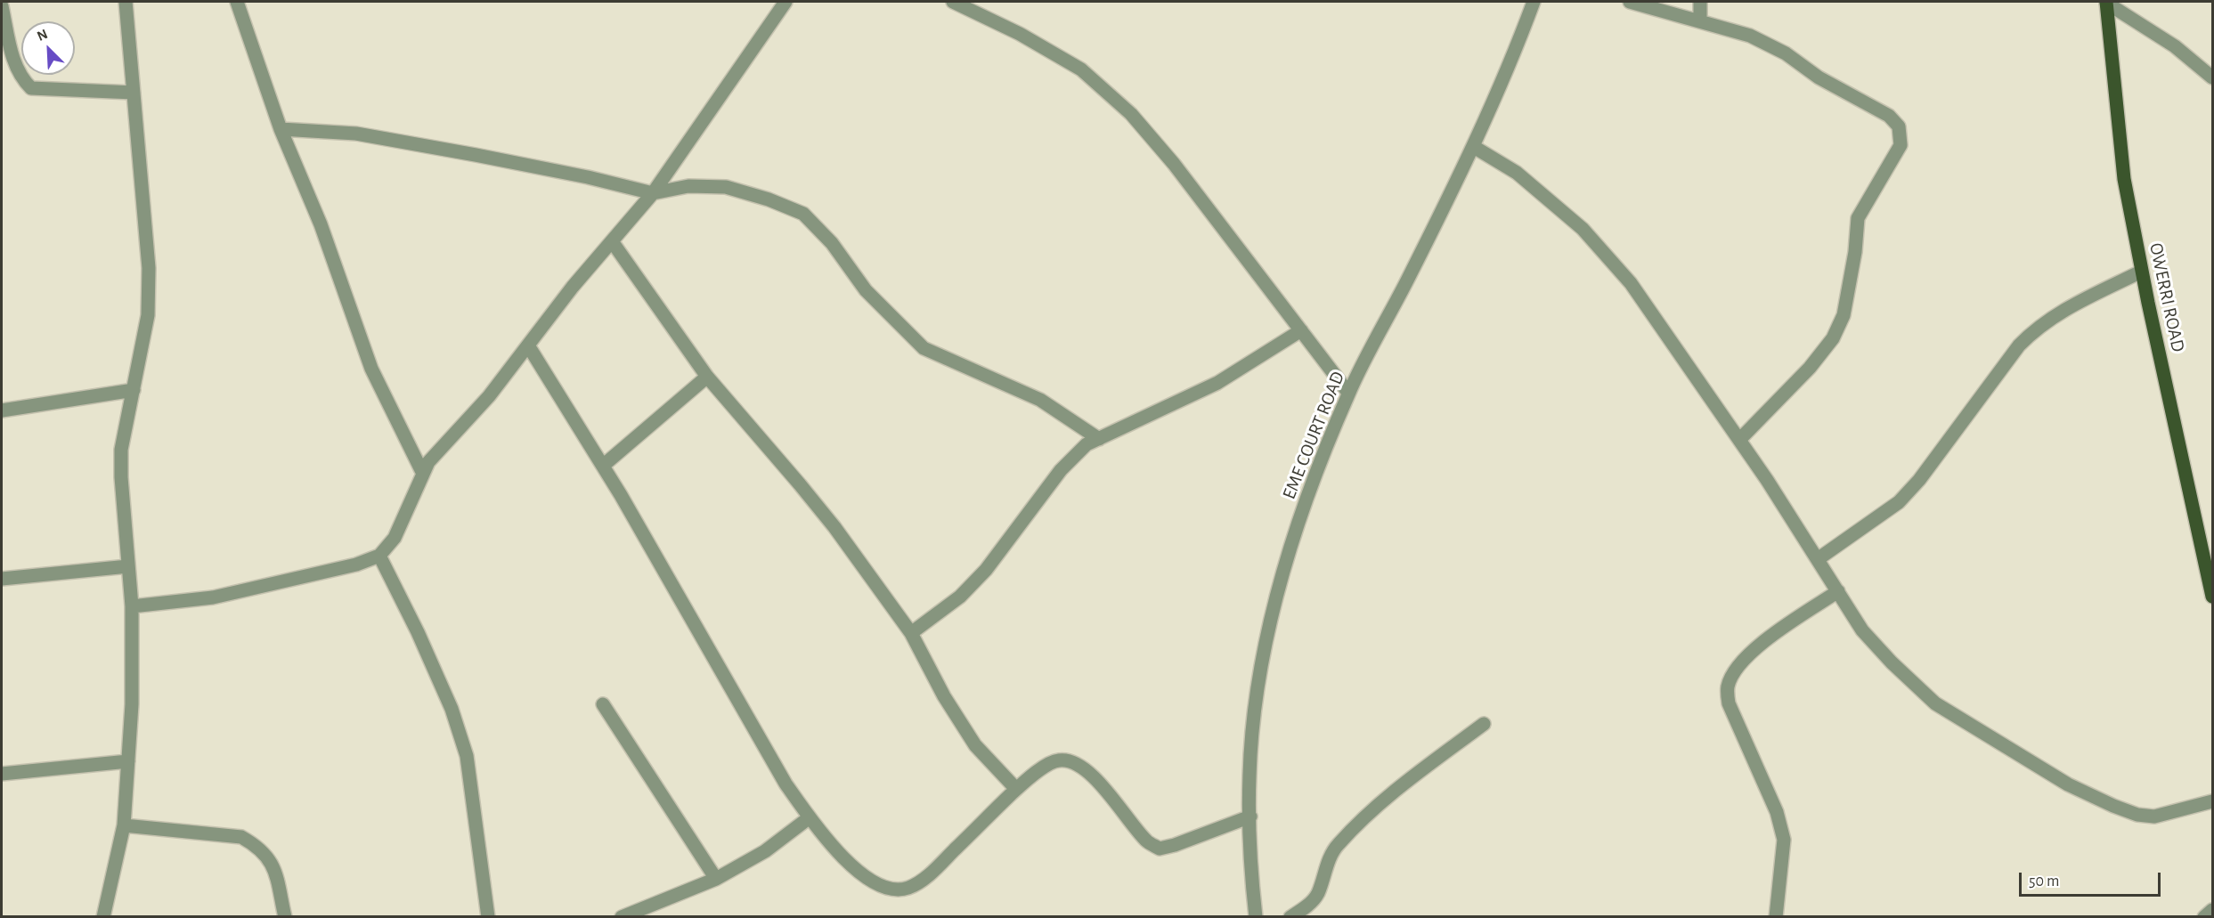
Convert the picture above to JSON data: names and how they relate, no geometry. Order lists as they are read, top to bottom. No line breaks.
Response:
{"streets":{"main road":["OWERRI ROAD"],"street":["EME COURT ROAD"]},"scale_bar":"50 m","north":"top left"}
